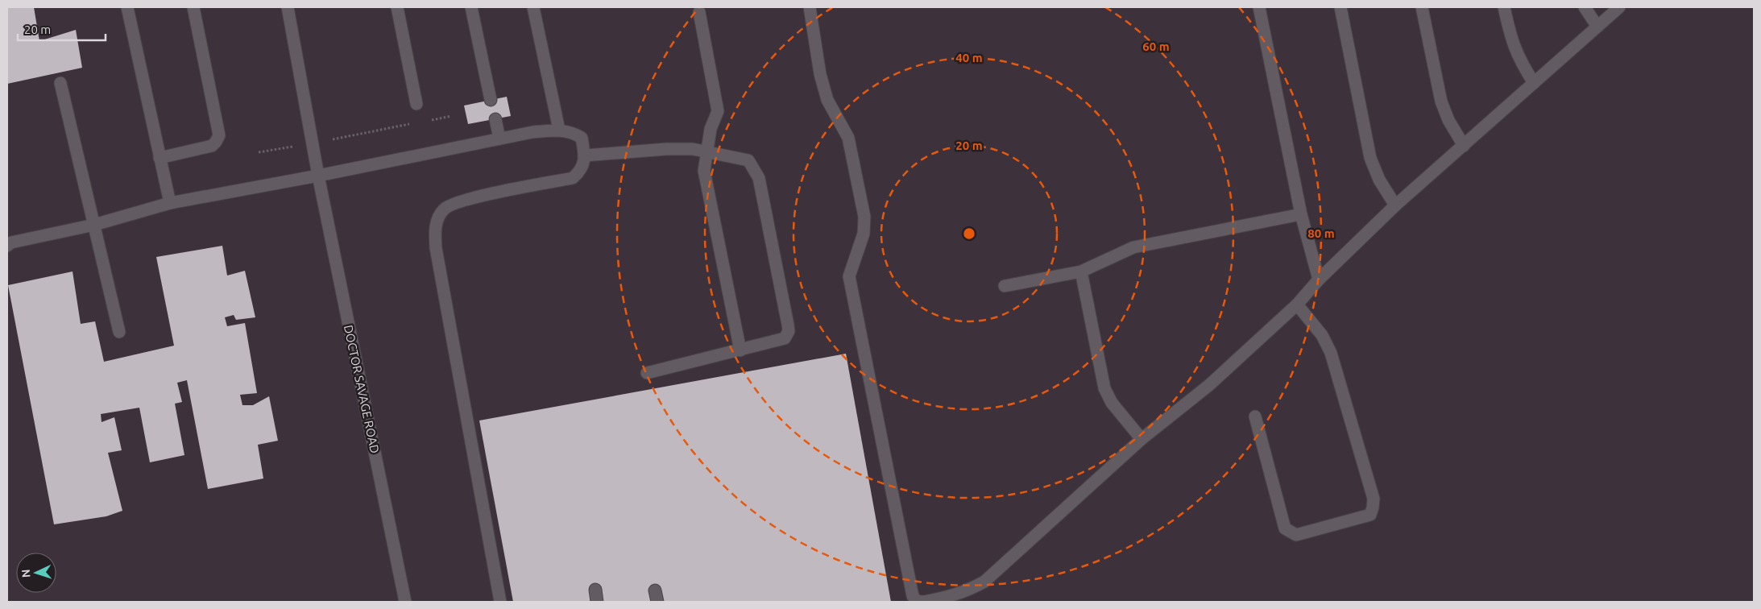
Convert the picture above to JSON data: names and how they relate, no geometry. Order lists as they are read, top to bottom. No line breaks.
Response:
{"streets":{"street":["DOCTOR SAVAGE ROAD"]},"scale_bar":"20 m","north":"left","rings":["60 m","40 m","20 m","80 m"]}
